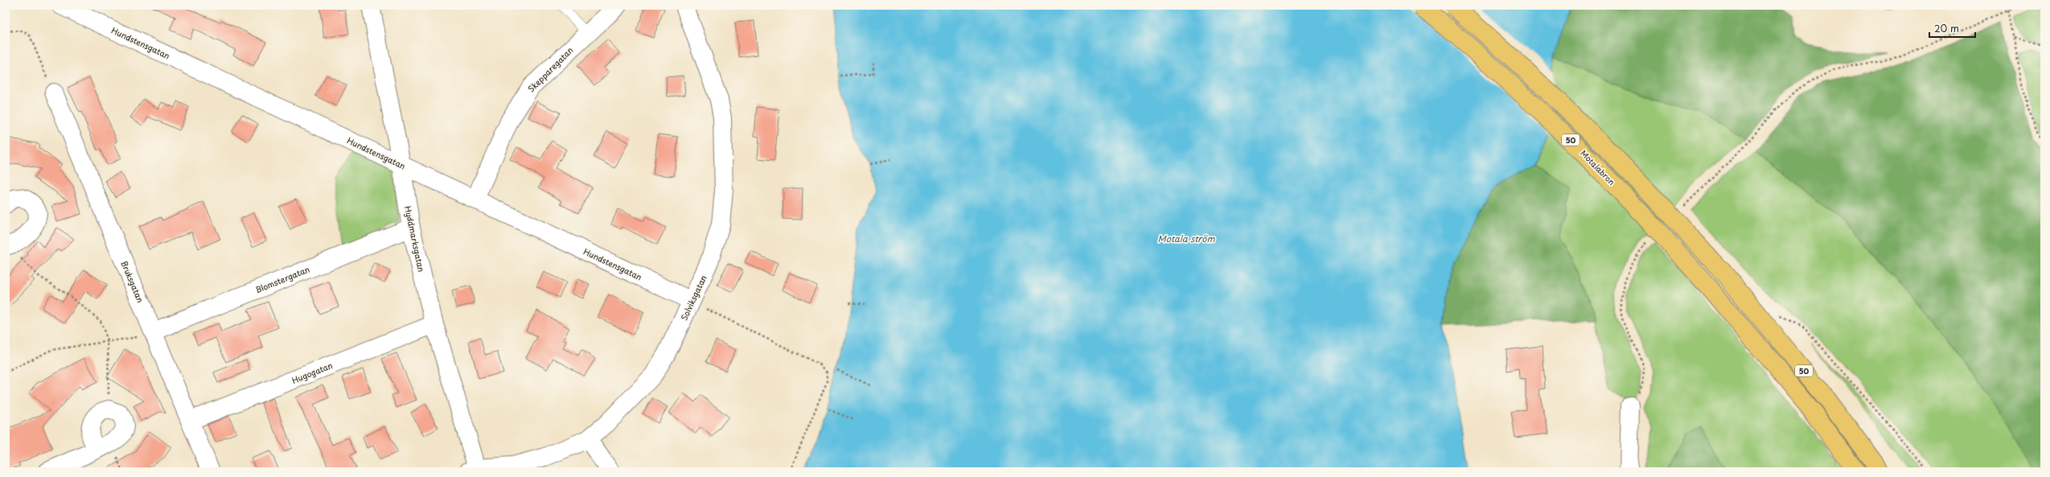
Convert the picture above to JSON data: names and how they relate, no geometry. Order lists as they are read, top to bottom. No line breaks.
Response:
{"streets":{"highway":["50","Motalabron"],"street":["Hundstensgatan","Skepparegatan","Hyddmarksgatan","Blomstergatan","Bruksgatan","Solviksgatan","Hugogatan"]},"crossings":[["Hundstensgatan","Skepparegatan"],["Hundstensgatan","Hyddmarksgatan"],["Hundstensgatan","Solviksgatan"],["Hyddmarksgatan","Blomstergatan"],["Hyddmarksgatan","Solviksgatan"],["Hyddmarksgatan","Hugogatan"],["Blomstergatan","Bruksgatan"],["Bruksgatan","Hugogatan"]],"water":["Motala ström"],"scale_bar":"20 m"}
